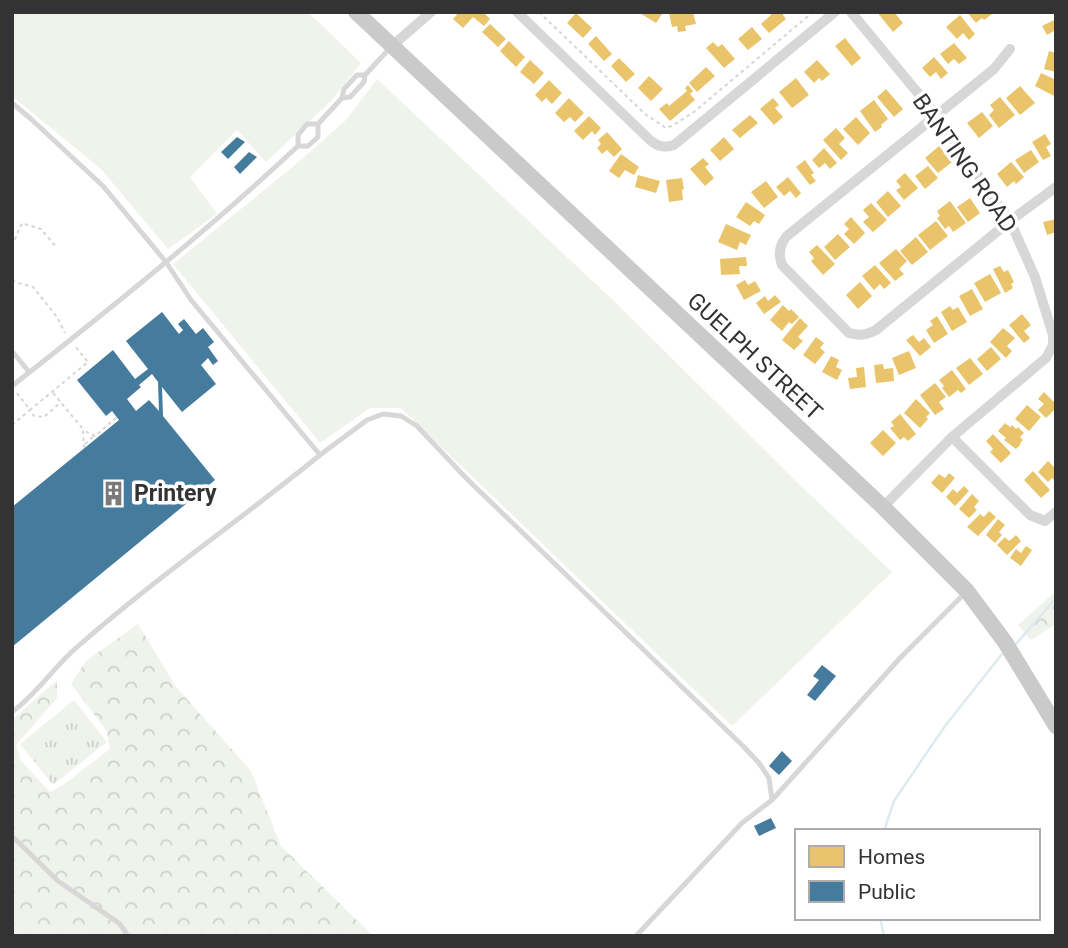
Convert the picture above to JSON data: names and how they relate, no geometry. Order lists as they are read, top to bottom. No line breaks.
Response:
{"streets":{"main road":["GUELPH STREET"],"street":["BANTING ROAD"]},"crossings":[["BANTING ROAD","GUELPH STREET"]],"places":{"building":["Printery"]},"legend":["Homes","Public"]}
